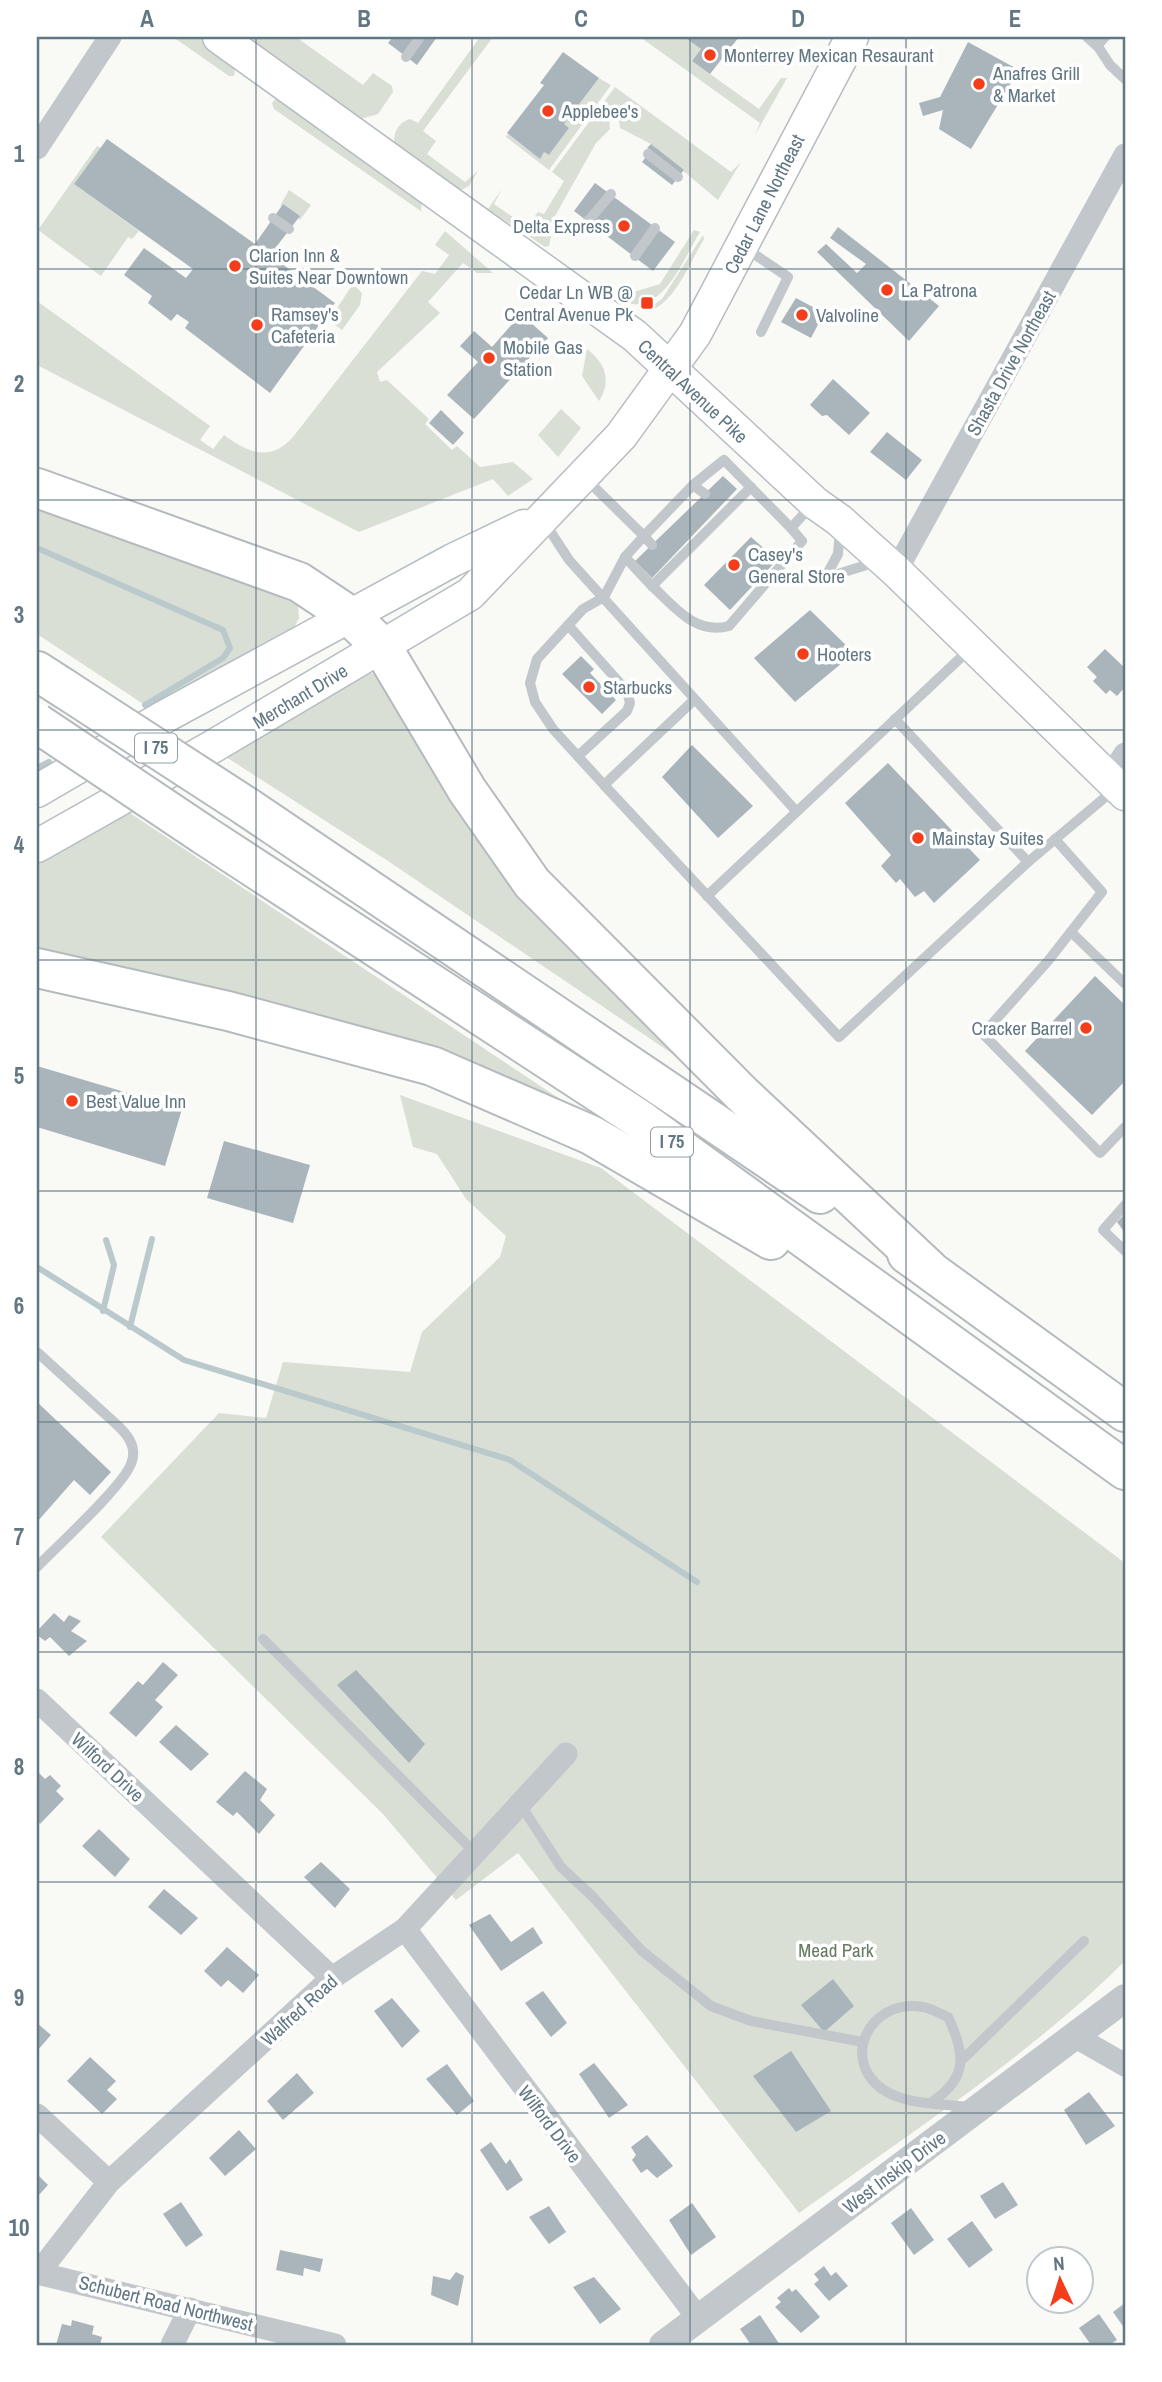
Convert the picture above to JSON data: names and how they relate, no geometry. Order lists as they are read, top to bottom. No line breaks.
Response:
{"streets":{"highway":["I 75"],"main road":["Cedar Lane Northeast","Central Avenue Pike","Merchant Drive"],"street":["Shasta Drive Northeast","Wilford Drive","Walfred Road","West Inskip Drive","Schubert Road Northwest"]},"crossings":[["Cedar Lane Northeast","Central Avenue Pike"],["Cedar Lane Northeast","Merchant Drive"],["Shasta Drive Northeast","Central Avenue Pike"],["Central Avenue Pike","Merchant Drive"],["Wilford Drive","Walfred Road"],["Wilford Drive","West Inskip Drive"],["Walfred Road","Schubert Road Northwest"]],"parks":["Mead Park"],"places":{"other":["Monterrey Mexican Resaurant","Anafres Grill & Market","Applebee's","Delta Express","Clarion Inn & Suites Near Downtown","La Patrona","Valvoline","Ramsey's Cafeteria","Mobile Gas Station","Casey's General Store","Hooters","Starbucks","Mainstay Suites","Cracker Barrel","Best Value Inn"],"transit":["Cedar Ln WB @ Central Avenue Pk"]},"north":"top","grid":{"columns":["A","B","C","D","E"],"rows":["1","2","3","4","5","6","7","8","9","10"]}}
